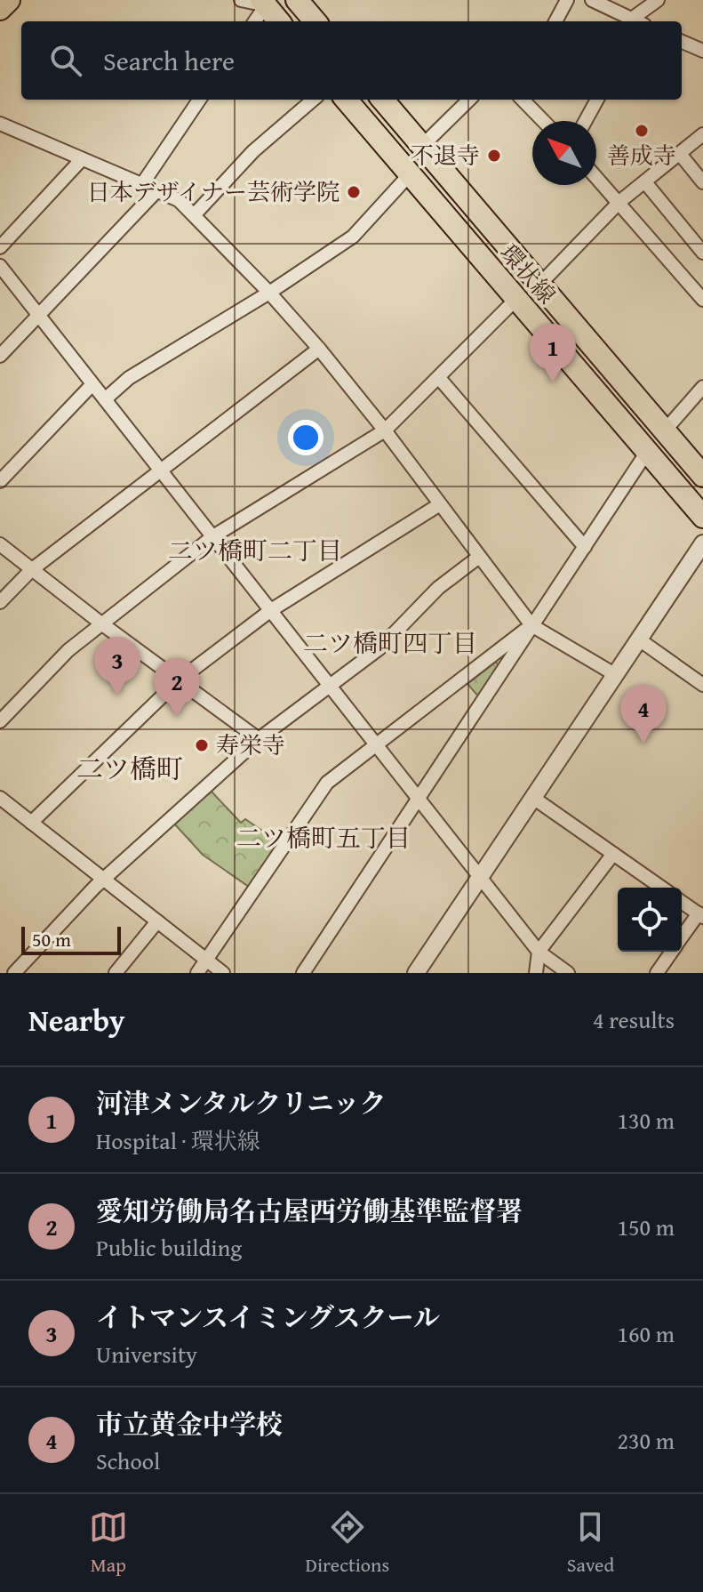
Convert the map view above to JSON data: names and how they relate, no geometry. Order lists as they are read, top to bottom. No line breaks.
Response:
{"streets":{"main road":["環状線"]},"districts":["二ツ橋町二丁目","二ツ橋町四丁目","二ツ橋町","二ツ橋町五丁目"],"places":["善成寺","不退寺","日本デザイナー芸術学院","寿栄寺"],"scale_bar":"50 m","north":"top left","page":{"search":"Search here","pins":["1","3","2","4"],"scale":"50 m","heading":["Nearby","4 results"],"list":[{"mark":"1","name":"河津メンタルクリニック","note":"Hospital · 環状線","value":"130 m"},{"mark":"2","name":"愛知労働局名古屋西労働基準監督署","note":"Public building","value":"150 m"},{"mark":"3","name":"イトマンスイミングスクール","note":"University","value":"160 m"},{"mark":"4","name":"市立黄金中学校","note":"School","value":"230 m"}],"nav":["Map","Directions","Saved"]}}
